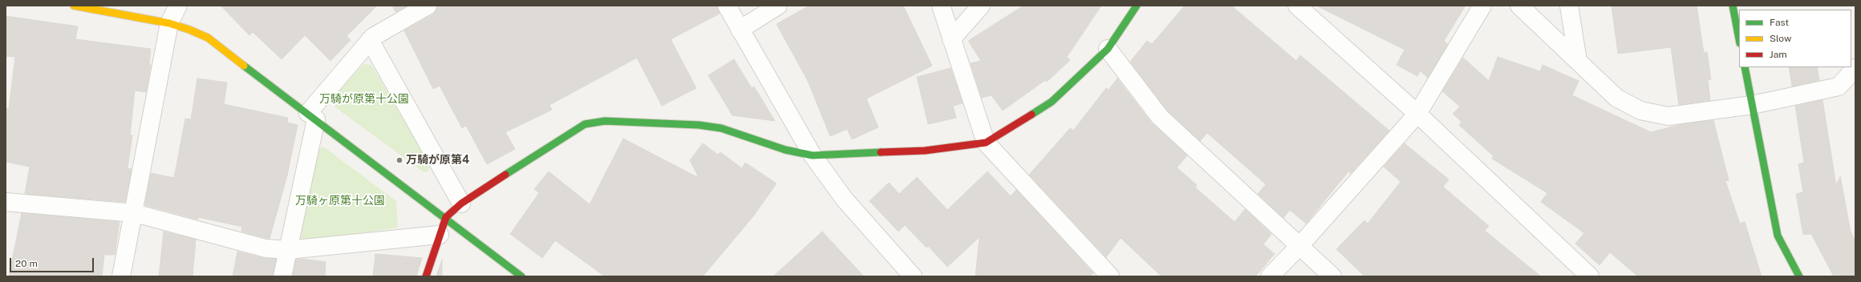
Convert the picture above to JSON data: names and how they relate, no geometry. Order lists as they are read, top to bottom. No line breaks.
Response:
{"parks":["万騎が原第十公園","万騎ヶ原第十公園"],"places":["万騎が原第4"],"legend":["Fast","Slow","Jam"],"scale_bar":"20 m"}
